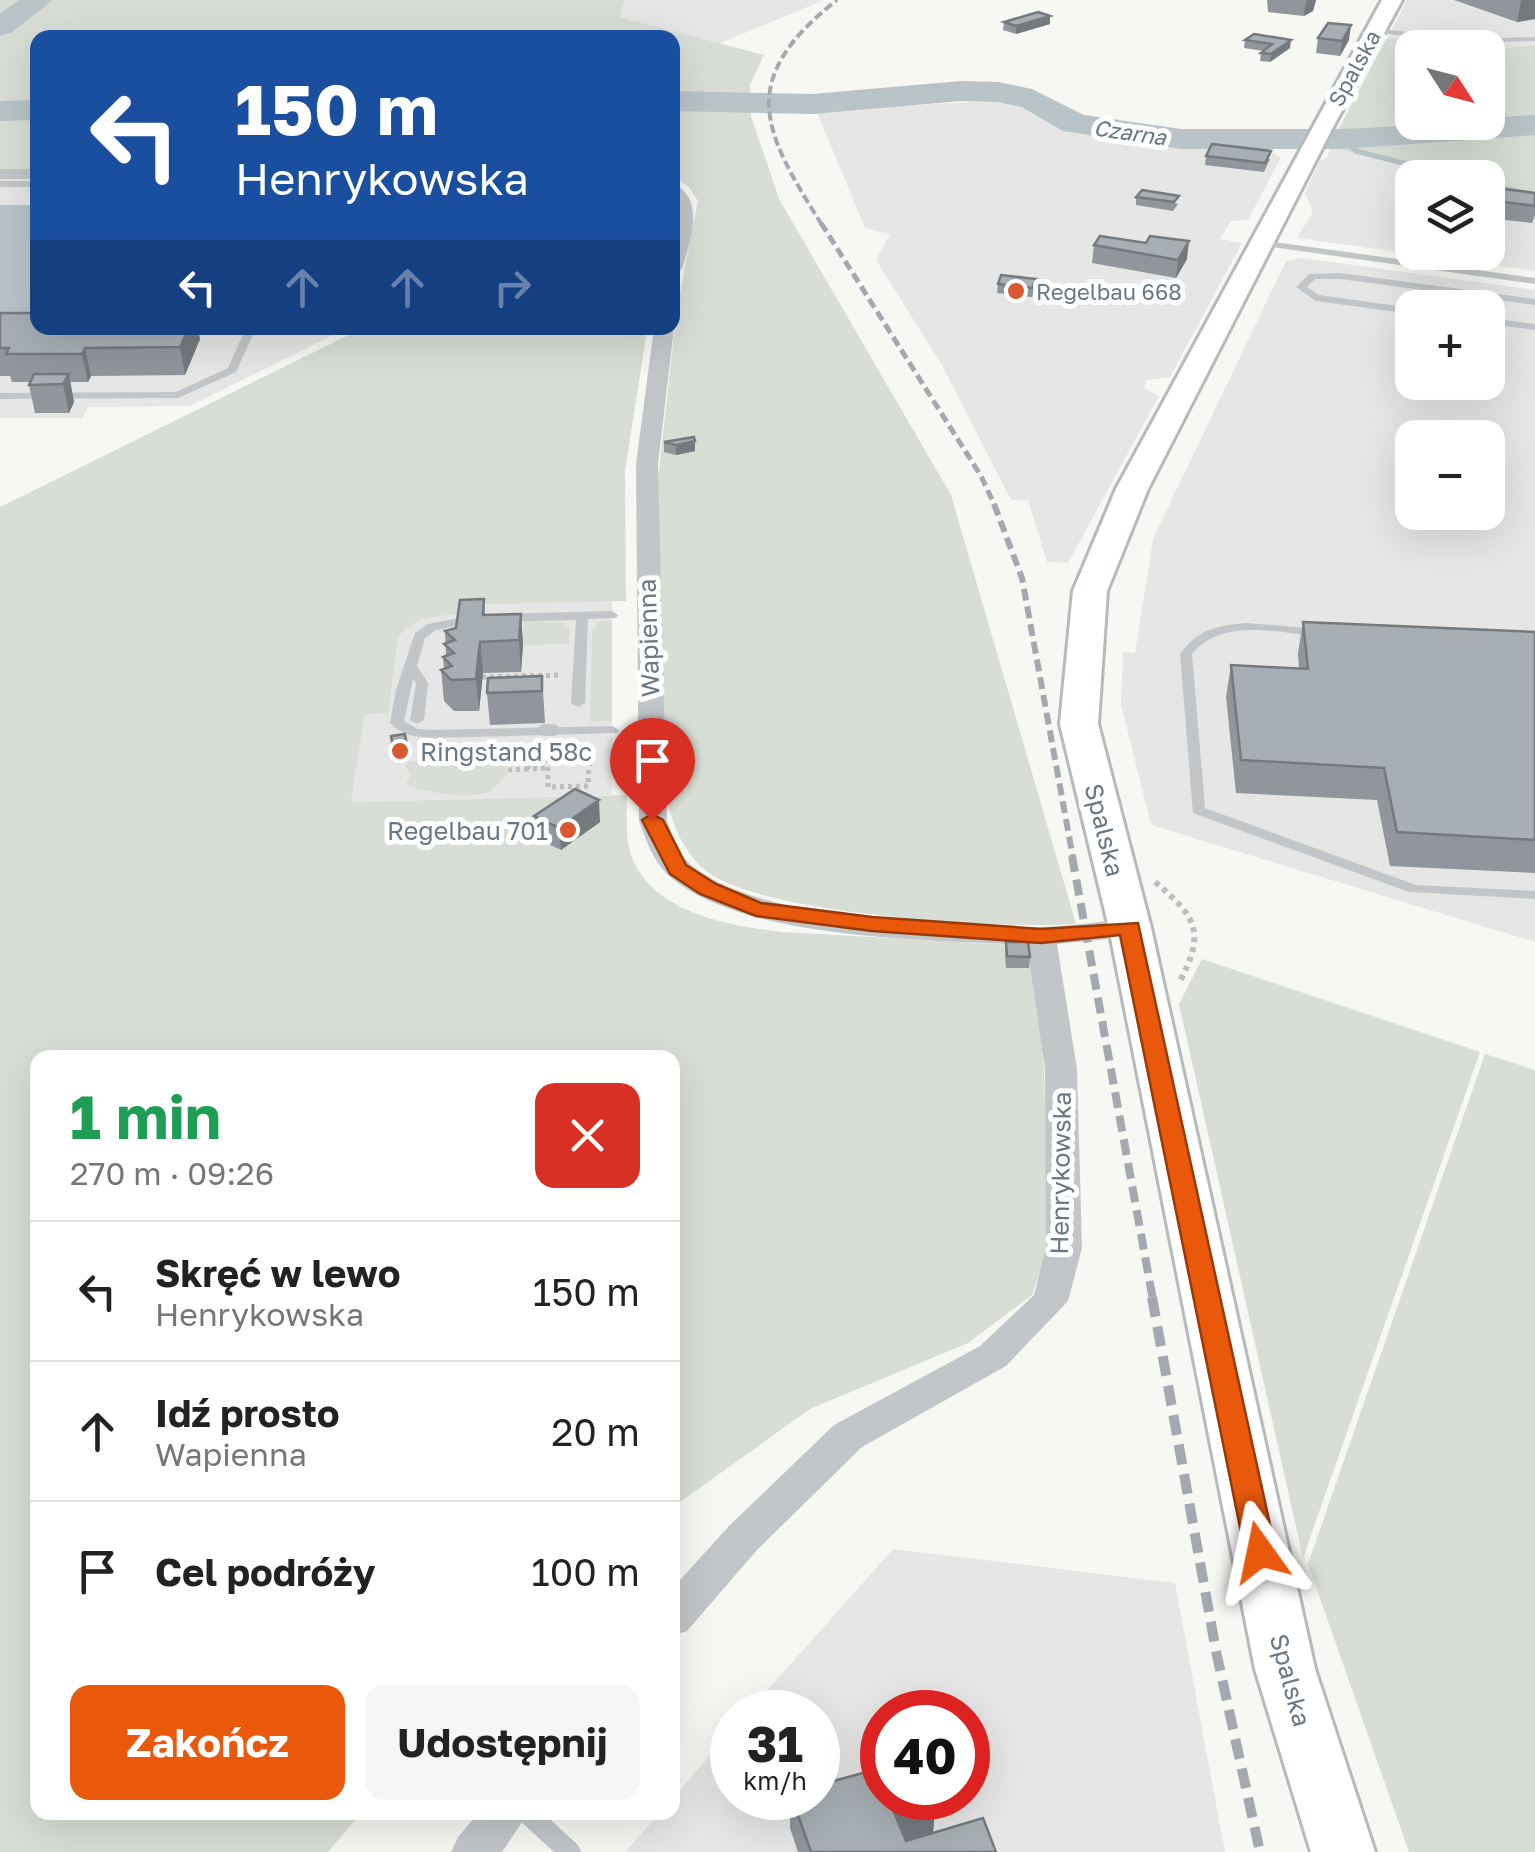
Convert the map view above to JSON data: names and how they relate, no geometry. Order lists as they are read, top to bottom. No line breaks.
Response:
{"streets":{"street":["Spalska","Wapienna","Henrykowska"]},"crossings":[["Wapienna","Henrykowska"]],"water":["Czarna"],"places":["Regelbau 668","Ringstand 58c","Regelbau 701"],"north":"bottom right","page":{"map_buttons":["+","−"],"turn":["150 m","Henrykowska"],"heading":["1 min","270 m · 09:26"],"list":[{"name":"Skręć w lewo","note":"Henrykowska","value":"150 m"},{"name":"Idź prosto","note":"Wapienna","value":"20 m"},{"name":"Cel podróży","value":"100 m"}],"buttons":["Zakończ","Udostępnij"],"speed":"31 km/h","limit":"40"}}
